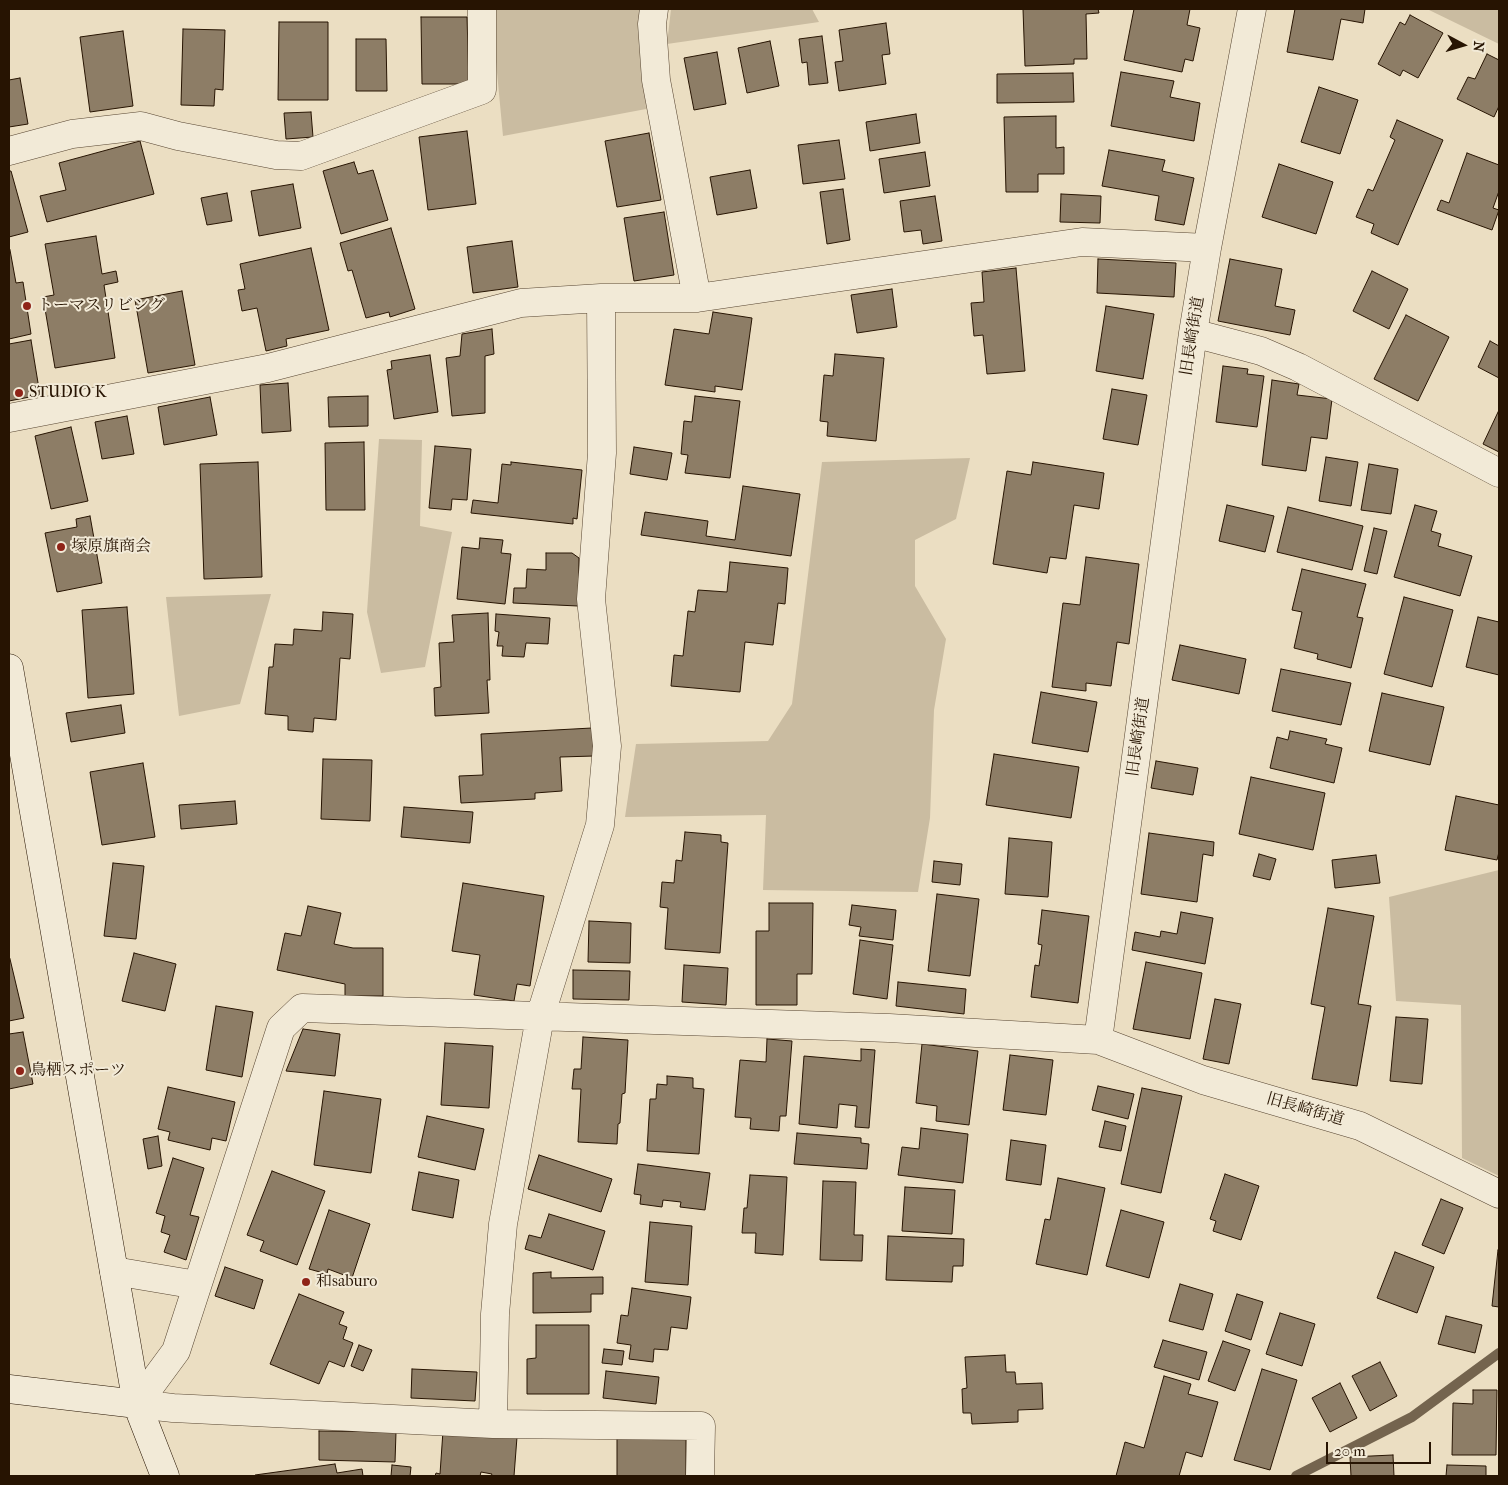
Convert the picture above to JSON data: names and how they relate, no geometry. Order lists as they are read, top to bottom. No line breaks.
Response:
{"streets":{"street":["旧長崎街道"]},"places":["トーマスリビング","STUDIO K","塚原旗商会","鳥栖スポーツ","和saburo"],"scale_bar":"20 m","north":"right"}
